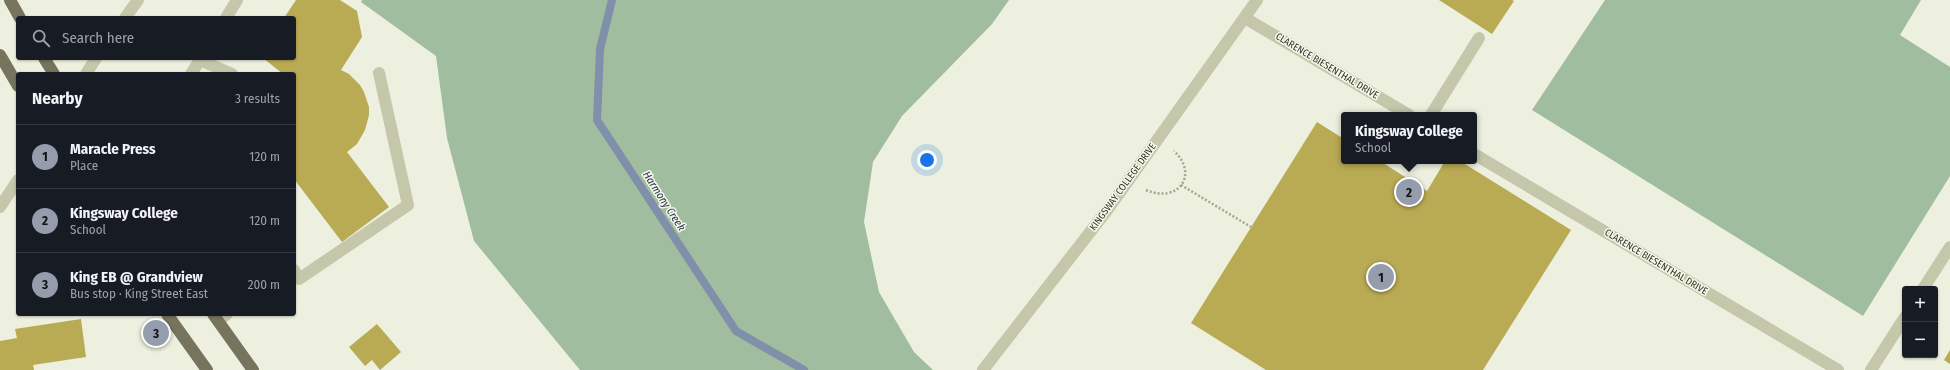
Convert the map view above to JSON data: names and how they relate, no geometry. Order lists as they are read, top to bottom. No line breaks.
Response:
{"streets":{"street":["CLARENCE BIESENTHAL DRIVE","KINGSWAY COLLEGE DRIVE"]},"crossings":[["CLARENCE BIESENTHAL DRIVE","KINGSWAY COLLEGE DRIVE"]],"water":["Harmony Creek"],"page":{"search":"Search here","heading":["Nearby","3 results"],"popup":["Kingsway College","School"],"list":[{"mark":"1","name":"Maracle Press","note":"Place","value":"120 m"},{"mark":"2","name":"Kingsway College","note":"School","value":"120 m"},{"mark":"3","name":"King EB @ Grandview","note":"Bus stop · King Street East","value":"200 m"}],"pins":["2","1","3"],"map_buttons":["+","−"]}}
